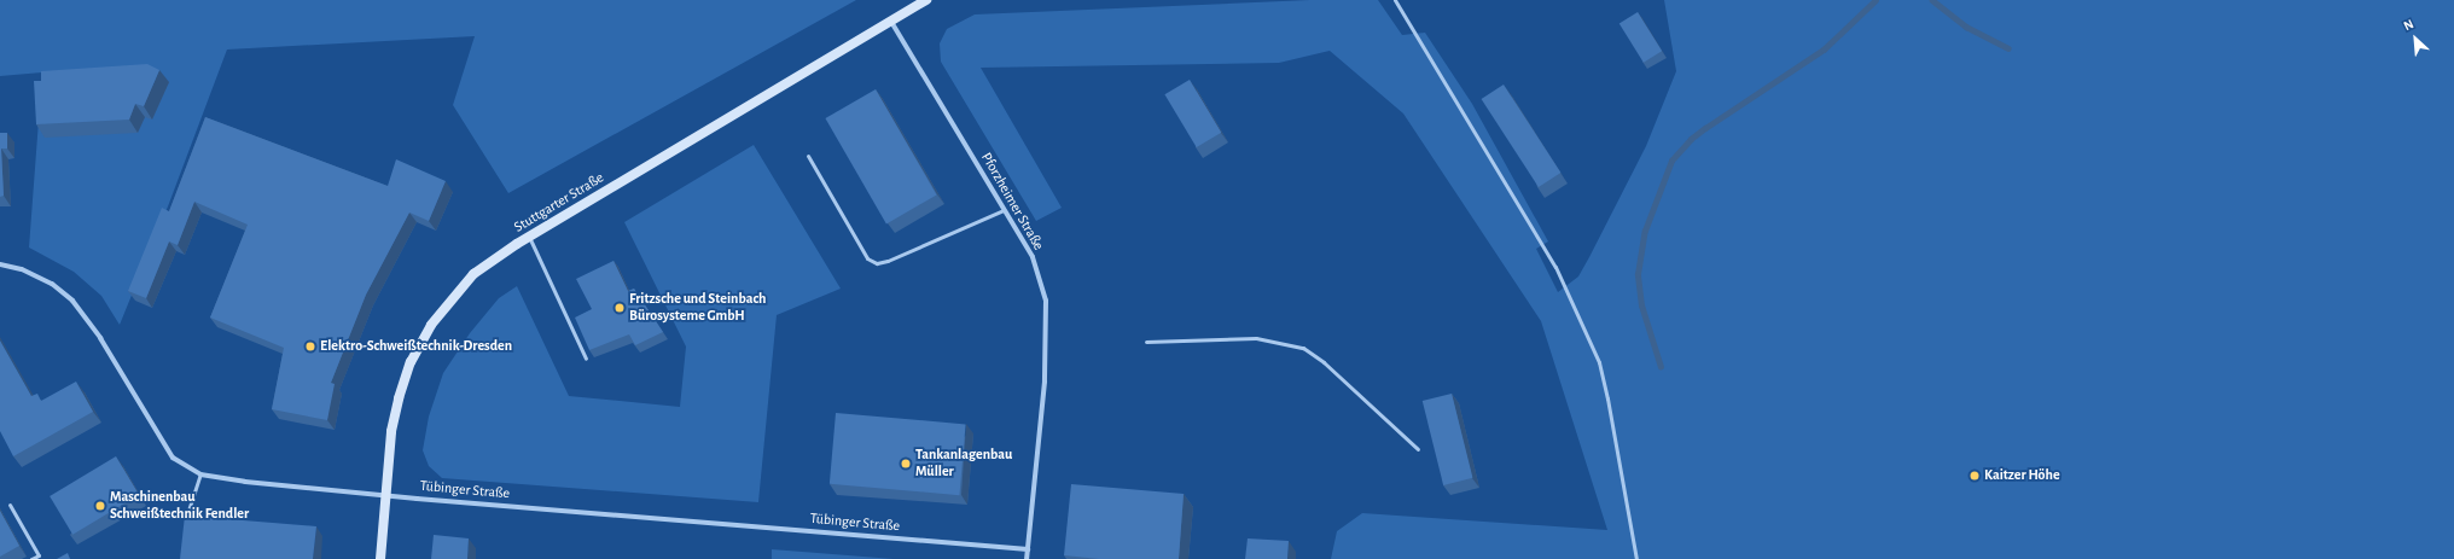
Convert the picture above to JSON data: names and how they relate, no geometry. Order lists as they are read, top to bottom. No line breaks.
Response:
{"streets":{"main road":["Stuttgarter Straße"],"street":["Pforzheimer Straße","Tübinger Straße"]},"crossings":[["Pforzheimer Straße","Stuttgarter Straße"],["Pforzheimer Straße","Tübinger Straße"],["Stuttgarter Straße","Tübinger Straße"]],"places":["Fritzsche und Steinbach Bürosysteme GmbH","Elektro-Schweißtechnik-Dresden","Tankanlagenbau Müller","Kaitzer Höhe","Maschinenbau Schweißtechnik Fendler"],"north":"top left"}
